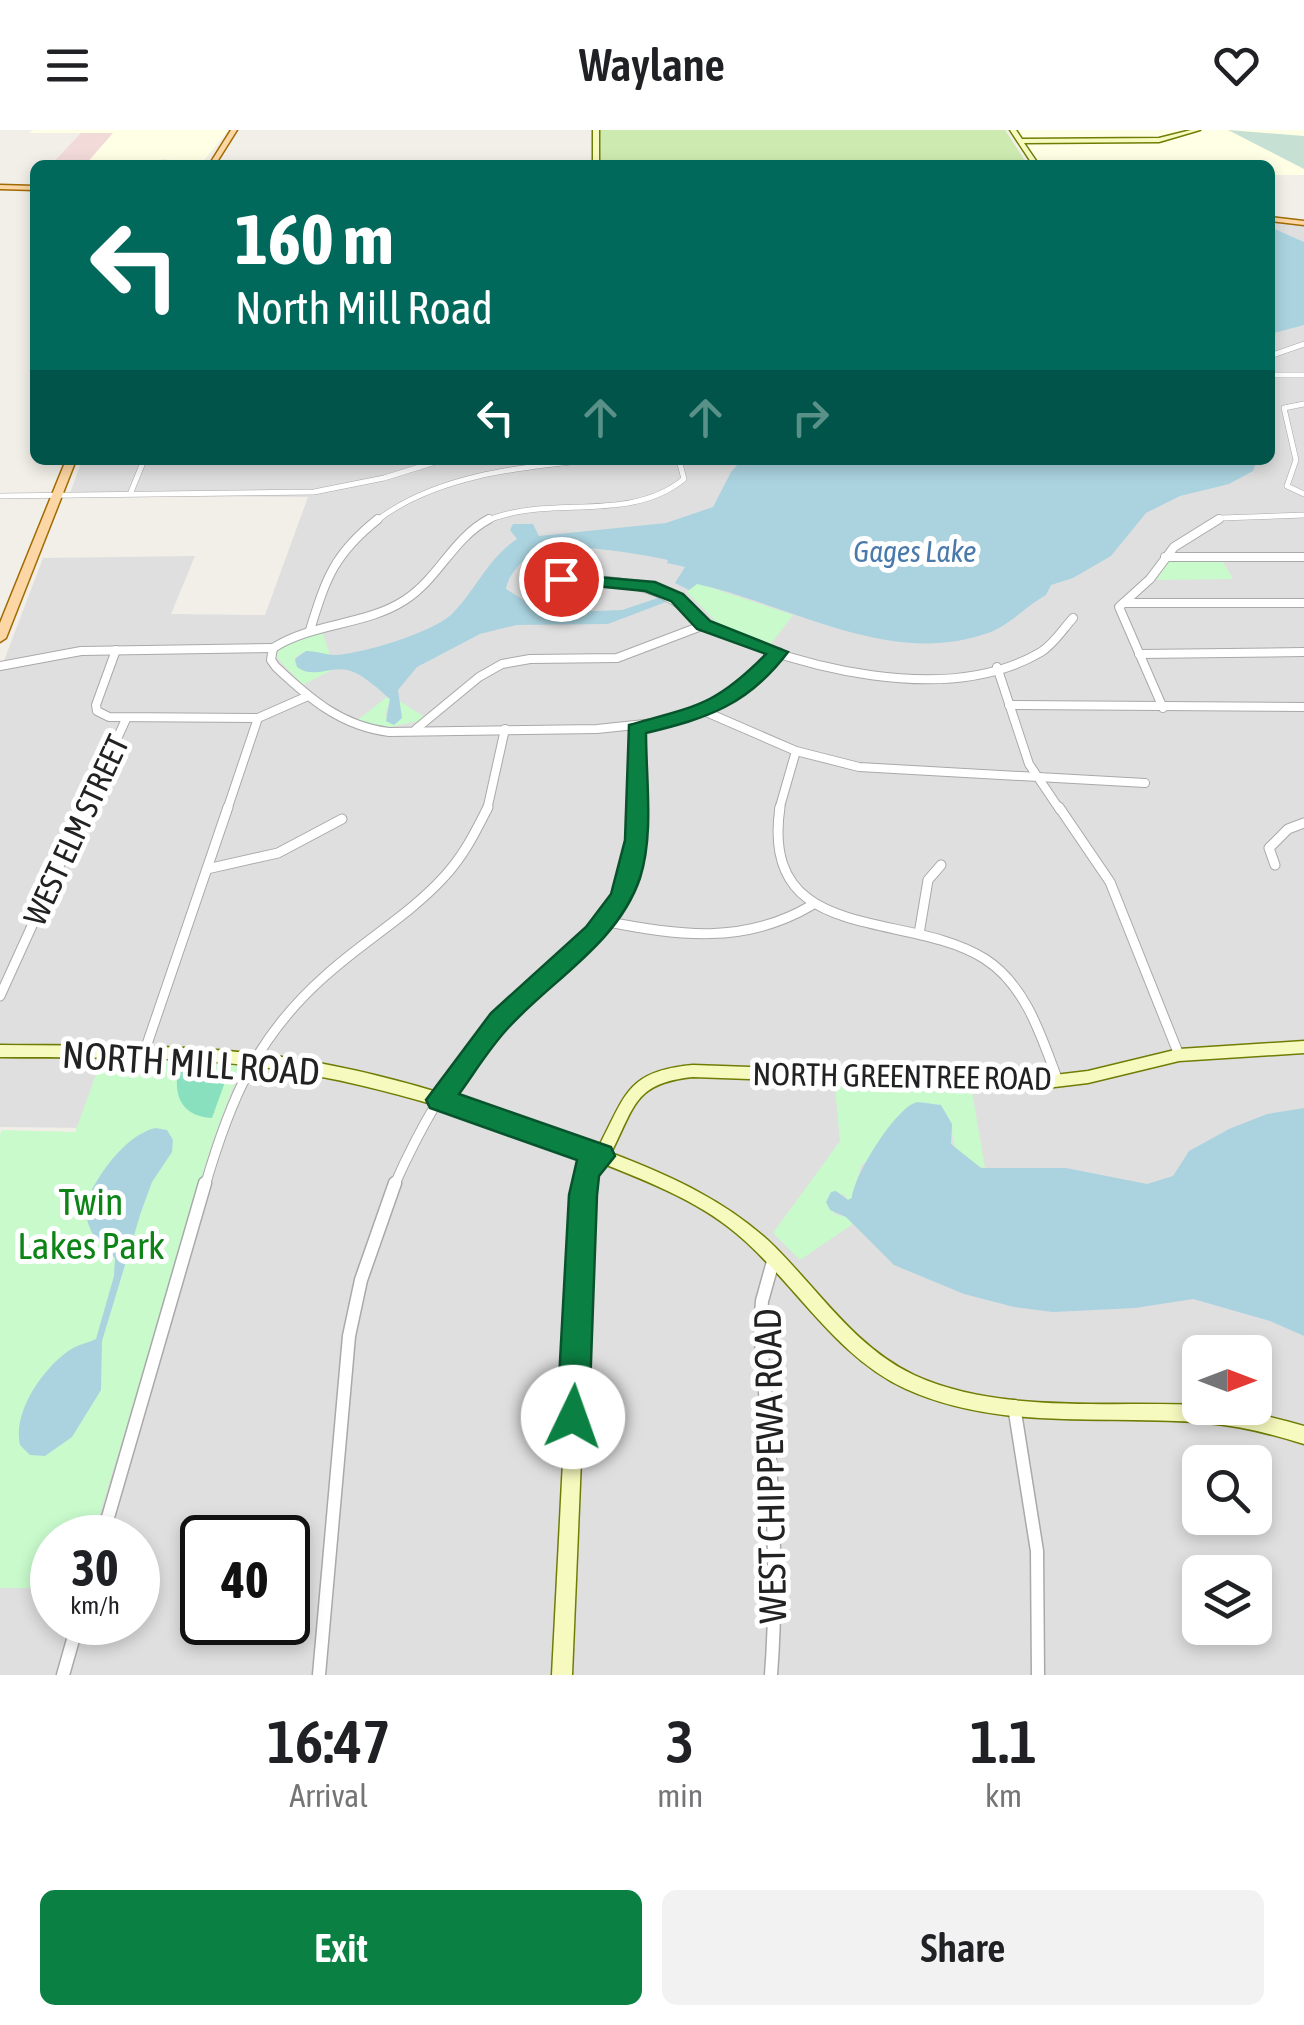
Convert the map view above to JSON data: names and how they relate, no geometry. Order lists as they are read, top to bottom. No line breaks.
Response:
{"streets":{"street":["WEST ELM STREET","NORTH MILL ROAD","NORTH GREENTREE ROAD","WEST CHIPPEWA ROAD"]},"crossings":[["NORTH MILL ROAD","NORTH GREENTREE ROAD"],["NORTH MILL ROAD","WEST CHIPPEWA ROAD"]],"water":["Gages Lake"],"parks":["Twin Lakes Park"],"north":"right","page":{"header":"Waylane","turn":["160 m","North Mill Road"],"speed":"30 km/h","limit":"40","eta":["16:47","Arrival","3","min","1.1","km"],"buttons":["Exit","Share"]}}
